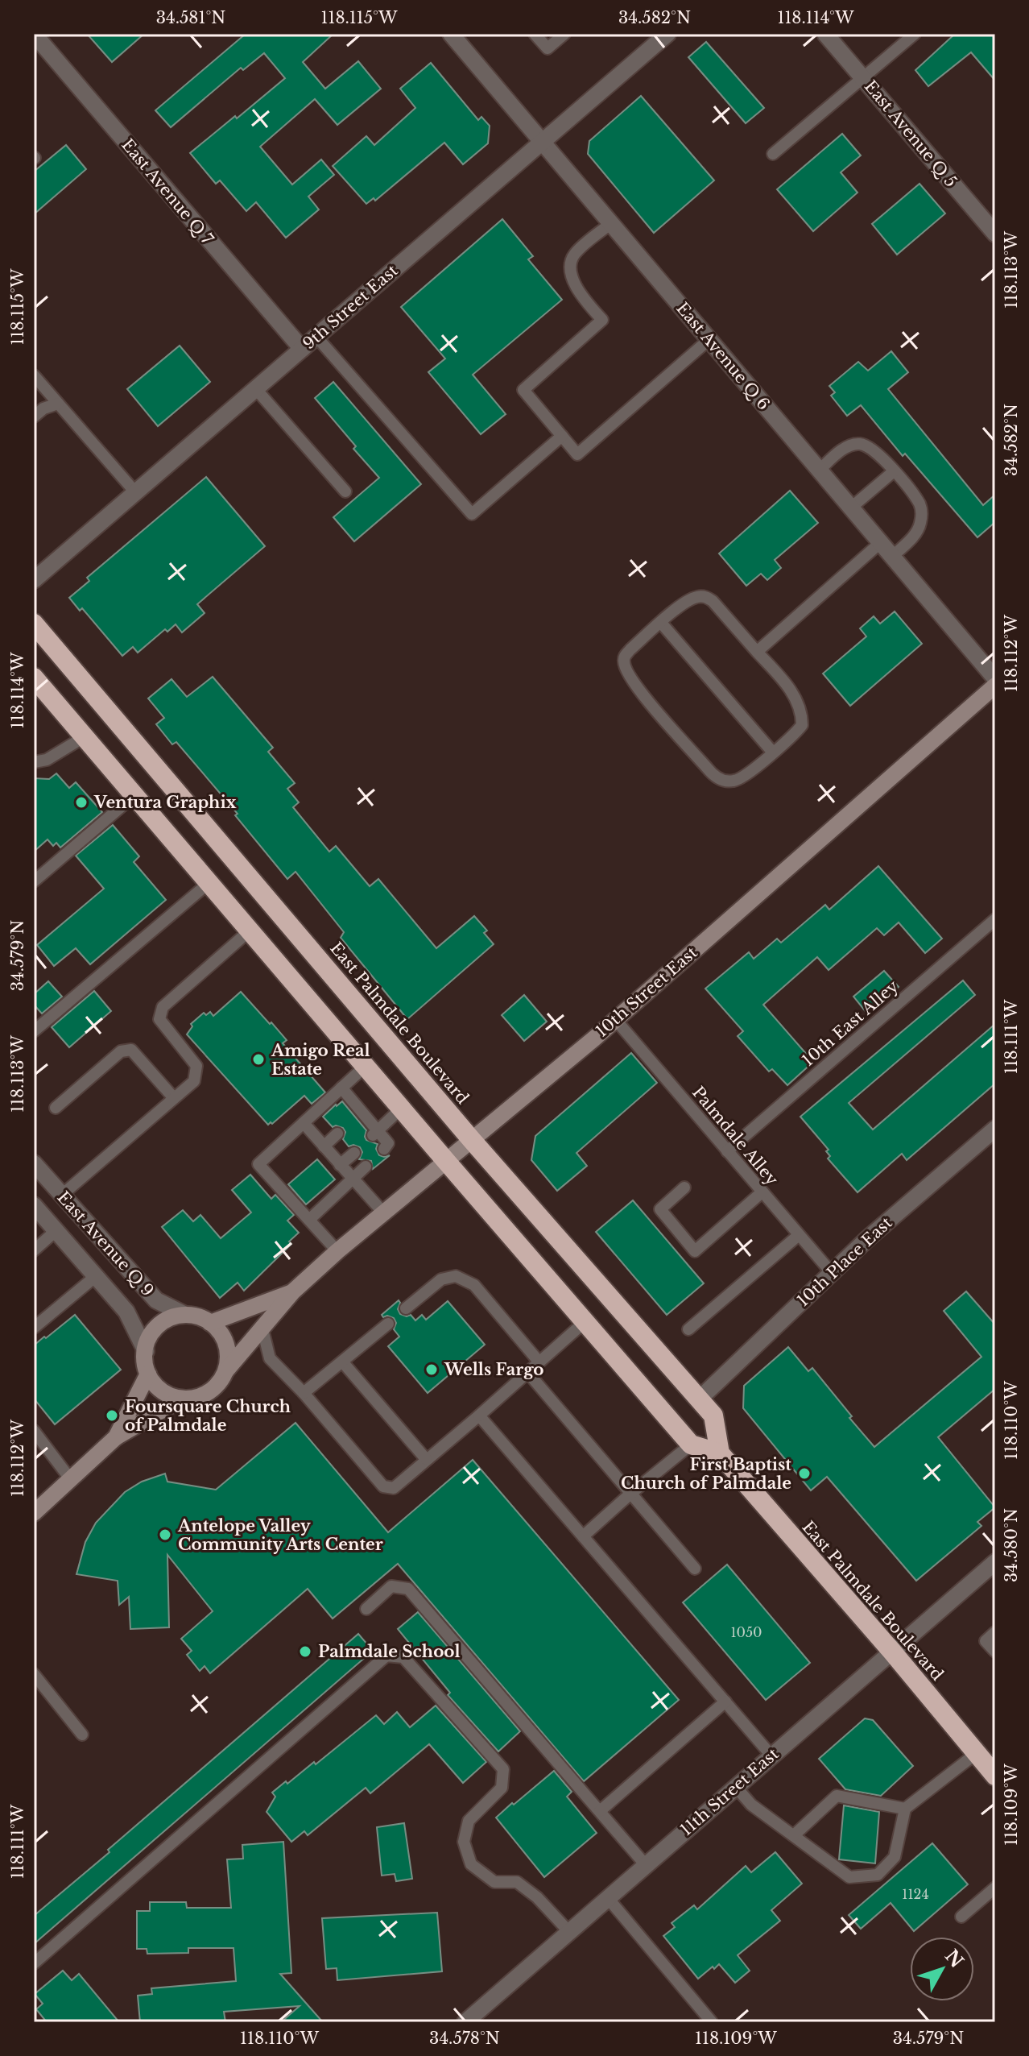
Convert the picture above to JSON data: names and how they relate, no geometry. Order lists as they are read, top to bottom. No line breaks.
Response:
{"streets":{"highway":["East Palmdale Boulevard"],"main road":["10th Street East"],"street":["East Avenue Q 5","East Avenue Q 7","9th Street East","East Avenue Q 6","East Avenue Q 9","10th Place East","11th Street East"],"lane":["10th East Alley","Palmdale Alley"]},"crossings":[["East Avenue Q 7","9th Street East"],["9th Street East","East Avenue Q 6"],["10th Street East","East Palmdale Boulevard"],["10th Street East","Palmdale Alley"],["10th Street East","East Avenue Q 9"],["East Palmdale Boulevard","10th Place East"],["East Palmdale Boulevard","11th Street East"],["10th East Alley","Palmdale Alley"],["Palmdale Alley","10th Place East"]],"places":["Ventura Graphix","Amigo Real Estate","Wells Fargo","Foursquare Church of Palmdale","First Baptist Church of Palmdale","Antelope Valley Community Arts Center","Palmdale School"],"house_numbers":["1050","1124"],"north":"top right","coordinates":["34.581°N","118.115°W","34.582°N","118.114°W","118.113°W","118.112°W","34.579°N","118.111°W","118.110°W","34.580°N","118.109°W","34.578°N"]}
